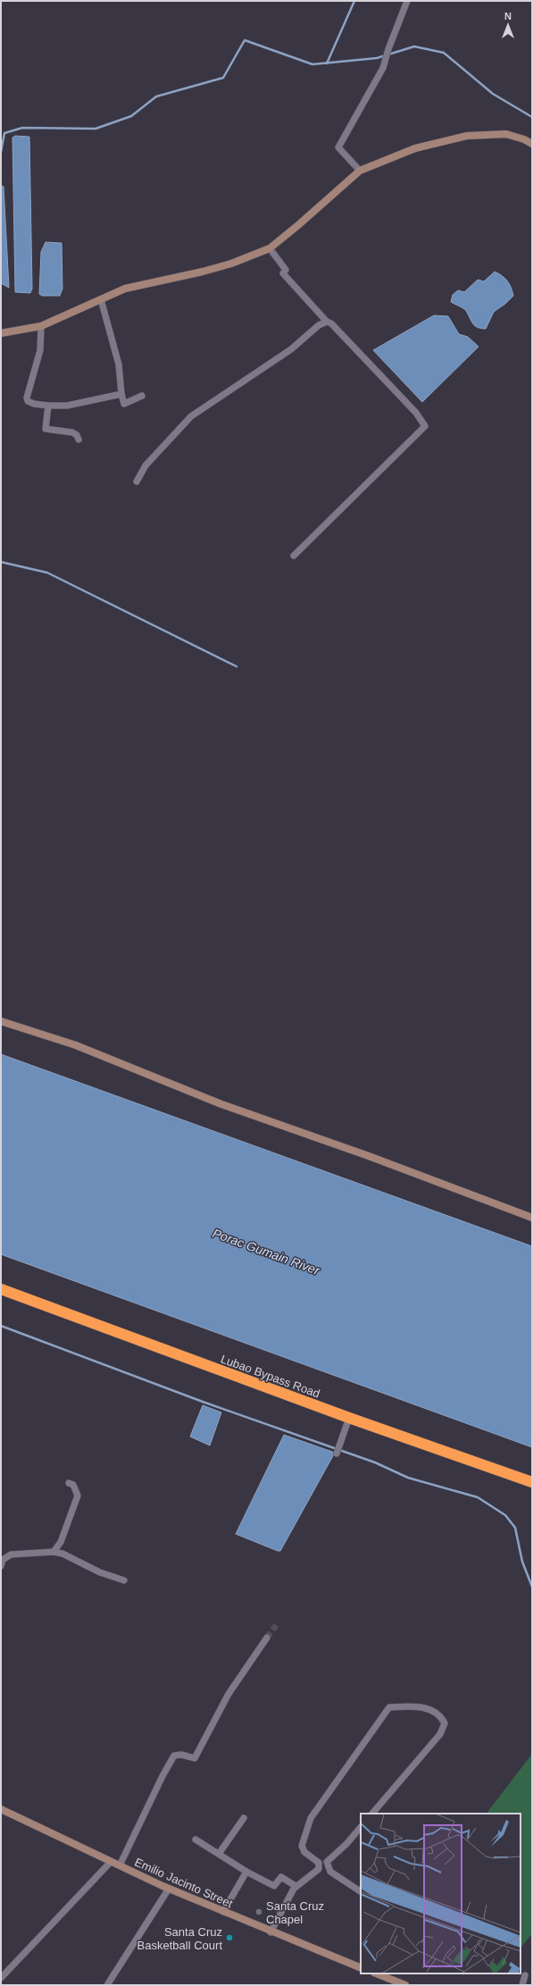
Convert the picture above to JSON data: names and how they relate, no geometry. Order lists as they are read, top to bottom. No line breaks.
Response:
{"streets":{"highway":["Lubao Bypass Road"],"street":["Emilio Jacinto Street"]},"water":["Porac Gumain River"],"places":["Santa Cruz Chapel","Santa Cruz Basketball Court"],"north":"top"}
